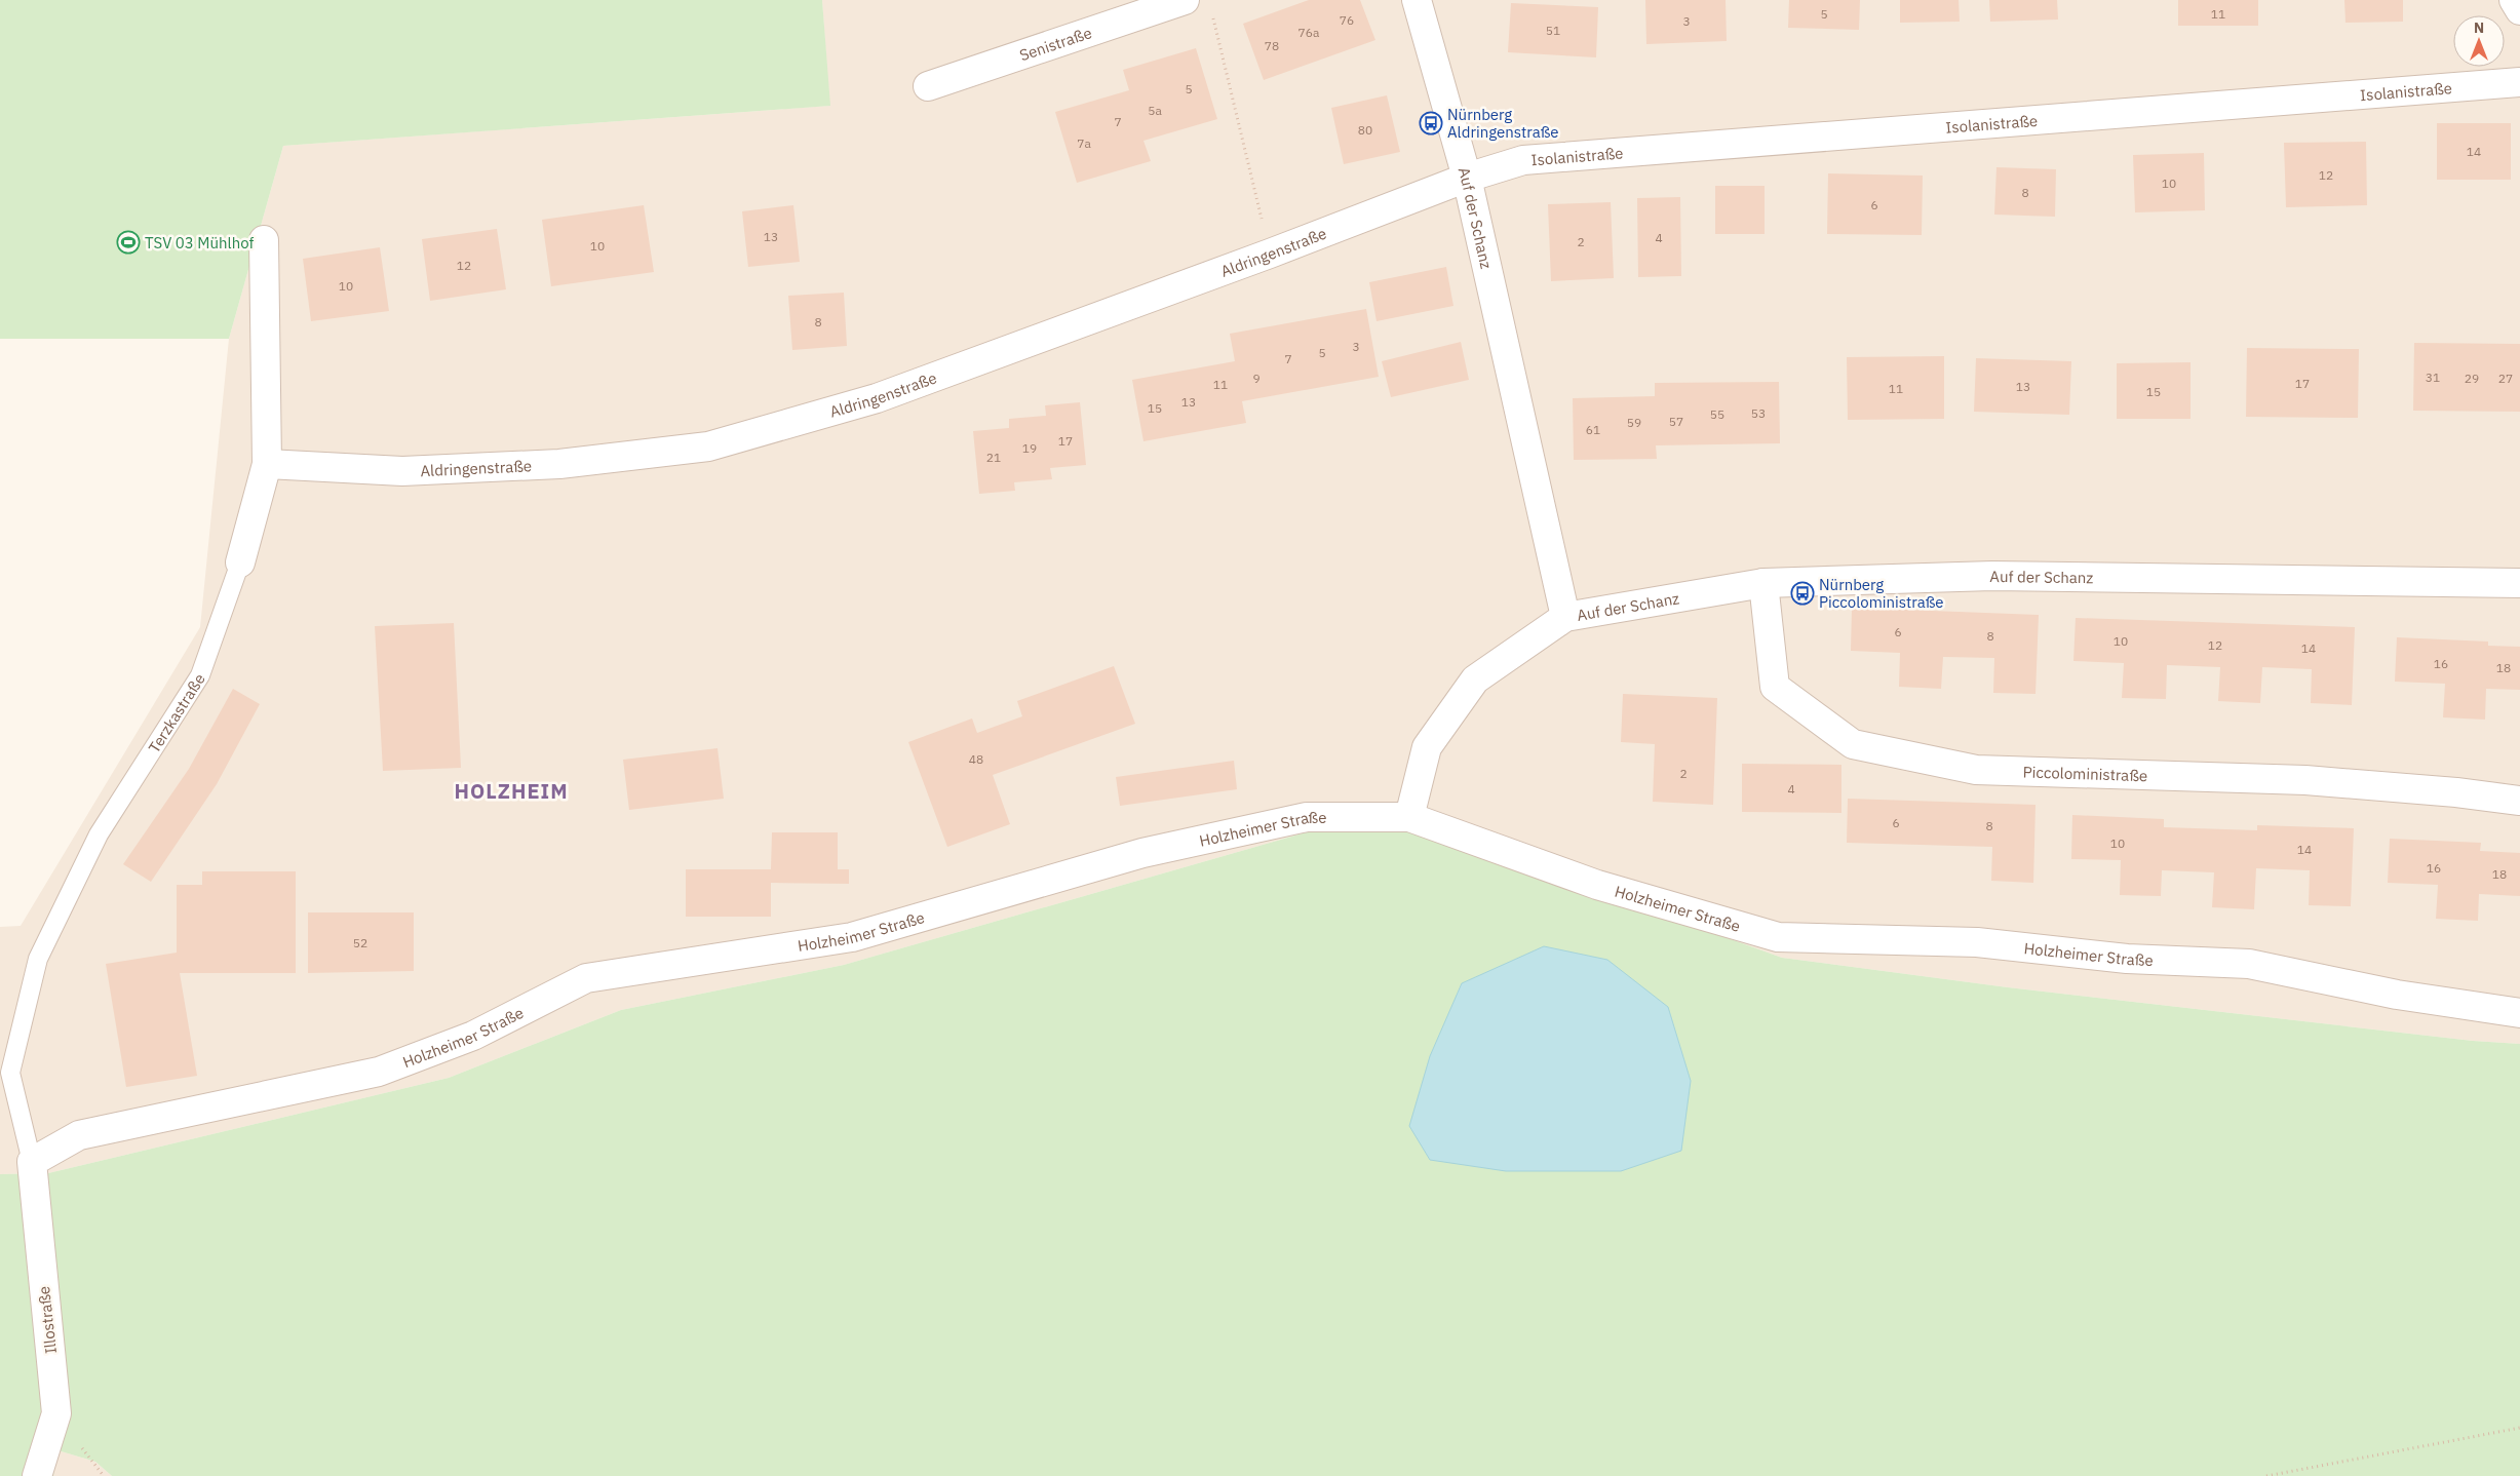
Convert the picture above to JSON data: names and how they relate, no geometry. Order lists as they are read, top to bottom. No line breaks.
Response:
{"streets":{"street":["Senistraße","Isolanistraße","Auf der Schanz","Aldringenstraße","Terzkastraße","Piccoloministraße","Holzheimer Straße","Illostraße"]},"crossings":[["Isolanistraße","Auf der Schanz"],["Isolanistraße","Aldringenstraße"],["Auf der Schanz","Aldringenstraße"],["Auf der Schanz","Piccoloministraße"],["Auf der Schanz","Holzheimer Straße"],["Aldringenstraße","Terzkastraße"],["Terzkastraße","Holzheimer Straße"],["Terzkastraße","Illostraße"],["Holzheimer Straße","Illostraße"]],"districts":["HOLZHEIM"],"places":{"bus stop":["Nürnberg Aldringenstraße","Nürnberg Piccoloministraße"],"sports":["TSV 03 Mühlhof"]},"house_numbers":["5","11","76","3","51","76a","78","5","5a","7","80","7a","14","12","10","8","6","13","4","2","10","12","10","8","3","5","7","31","9","29","27","17","11","13","11","15","13","15","53","55","57","59","61","17","19","21","6","8","10","12","14","16","18","48","2","4","6","8","10","14","16","18","52"],"north":"top"}
